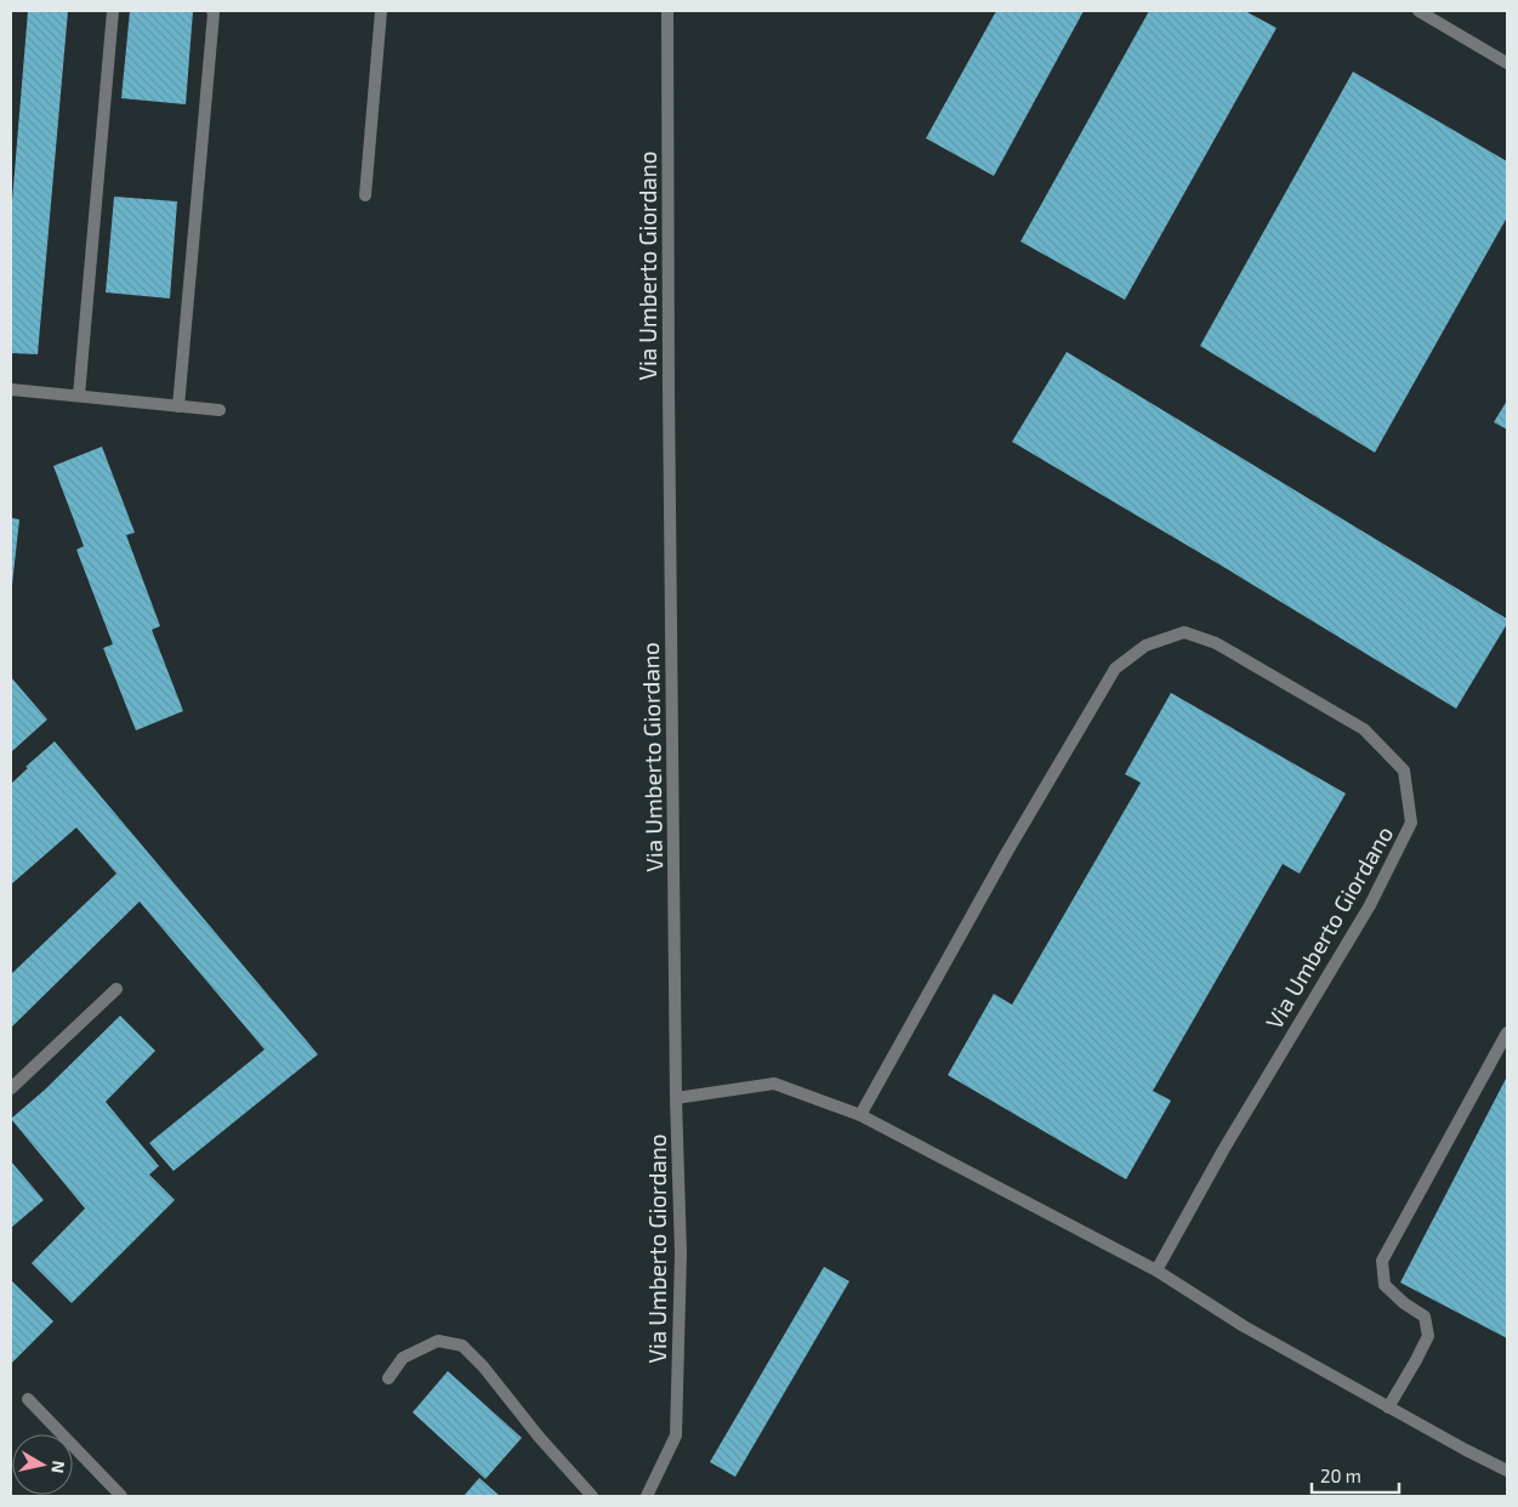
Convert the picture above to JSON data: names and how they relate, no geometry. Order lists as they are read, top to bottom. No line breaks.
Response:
{"streets":{"street":["Via Umberto Giordano"]},"scale_bar":"20 m","north":"right"}
